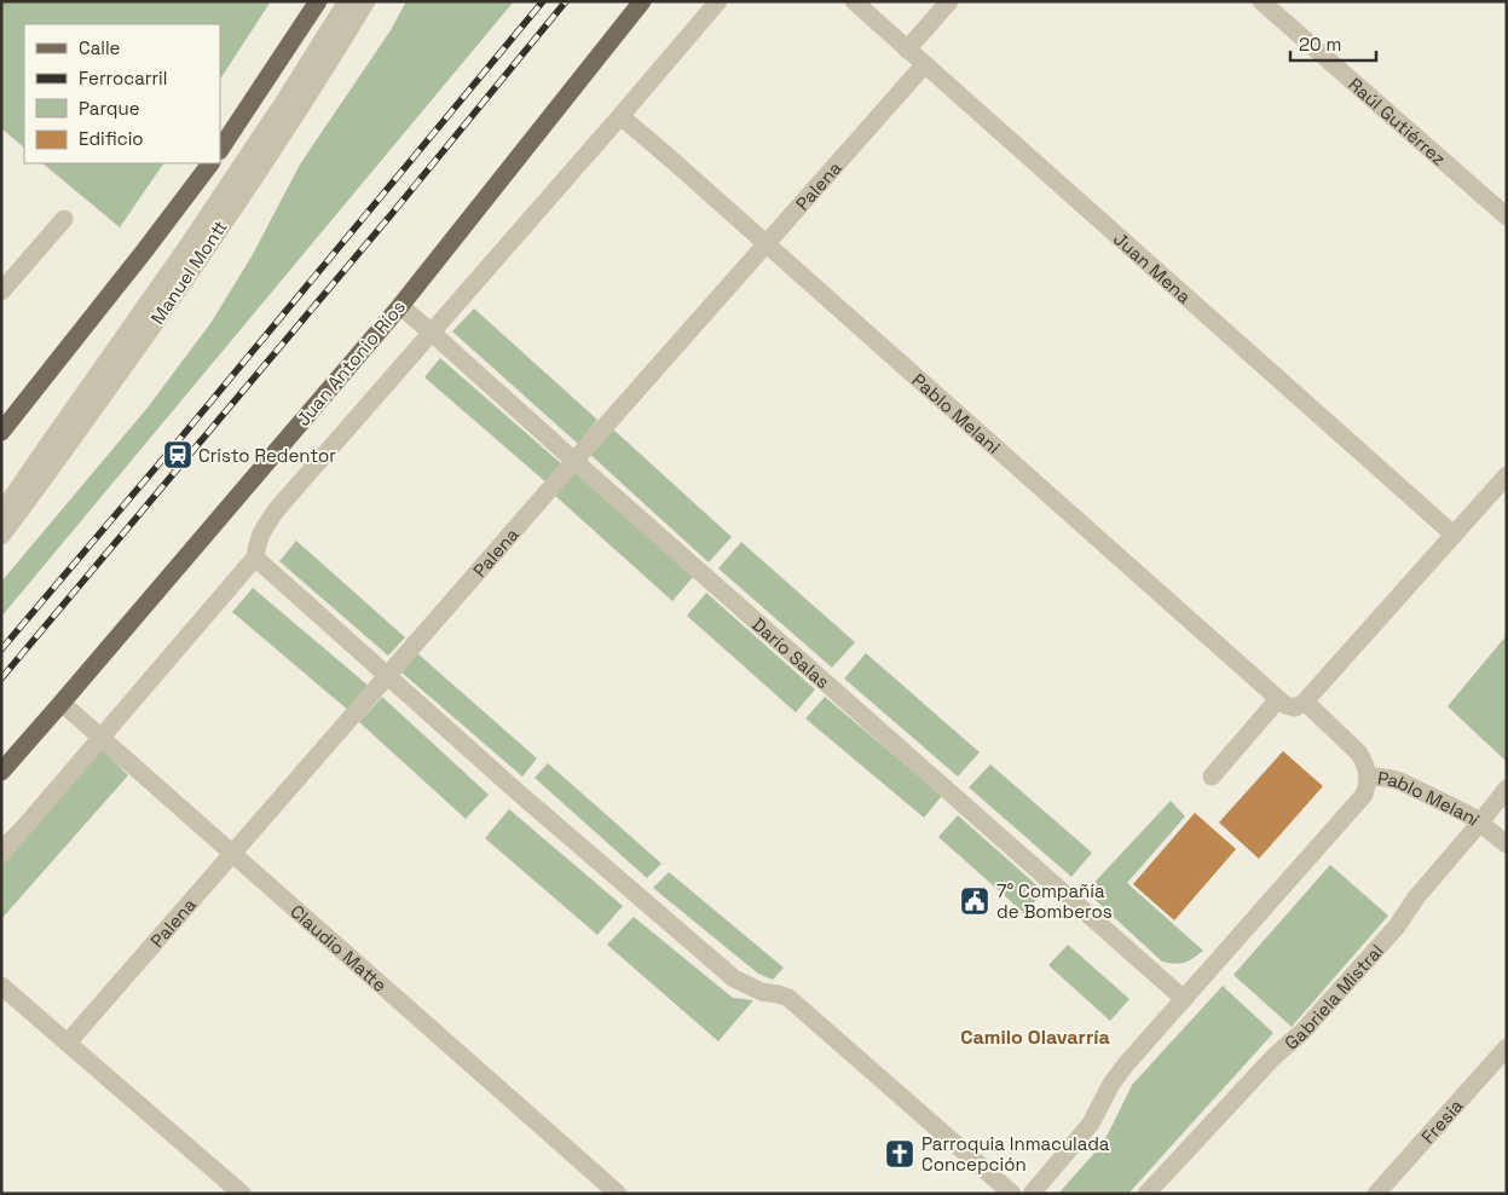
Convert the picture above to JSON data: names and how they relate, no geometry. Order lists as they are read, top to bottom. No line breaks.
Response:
{"streets":{"main road":["Juan Antonio Ríos"],"street":["Raúl Gutiérrez","Palena","Juan Mena","Manuel Montt","Pablo Melani","Darío Salas","Claudio Matte","Gabriela Mistral","Fresia"]},"crossings":[["Palena","Juan Mena"],["Palena","Pablo Melani"],["Palena","Darío Salas"],["Palena","Claudio Matte"],["Juan Antonio Ríos","Darío Salas"],["Juan Antonio Ríos","Claudio Matte"],["Pablo Melani","Gabriela Mistral"]],"districts":["Camilo Olavarría"],"places":{"station":["Cristo Redentor"],"public building":["7° Compañía de Bomberos"],"church":["Parroquia Inmaculada Concepción"]},"legend":["Calle","Ferrocarril","Parque","Edificio"],"scale_bar":"20 m"}
